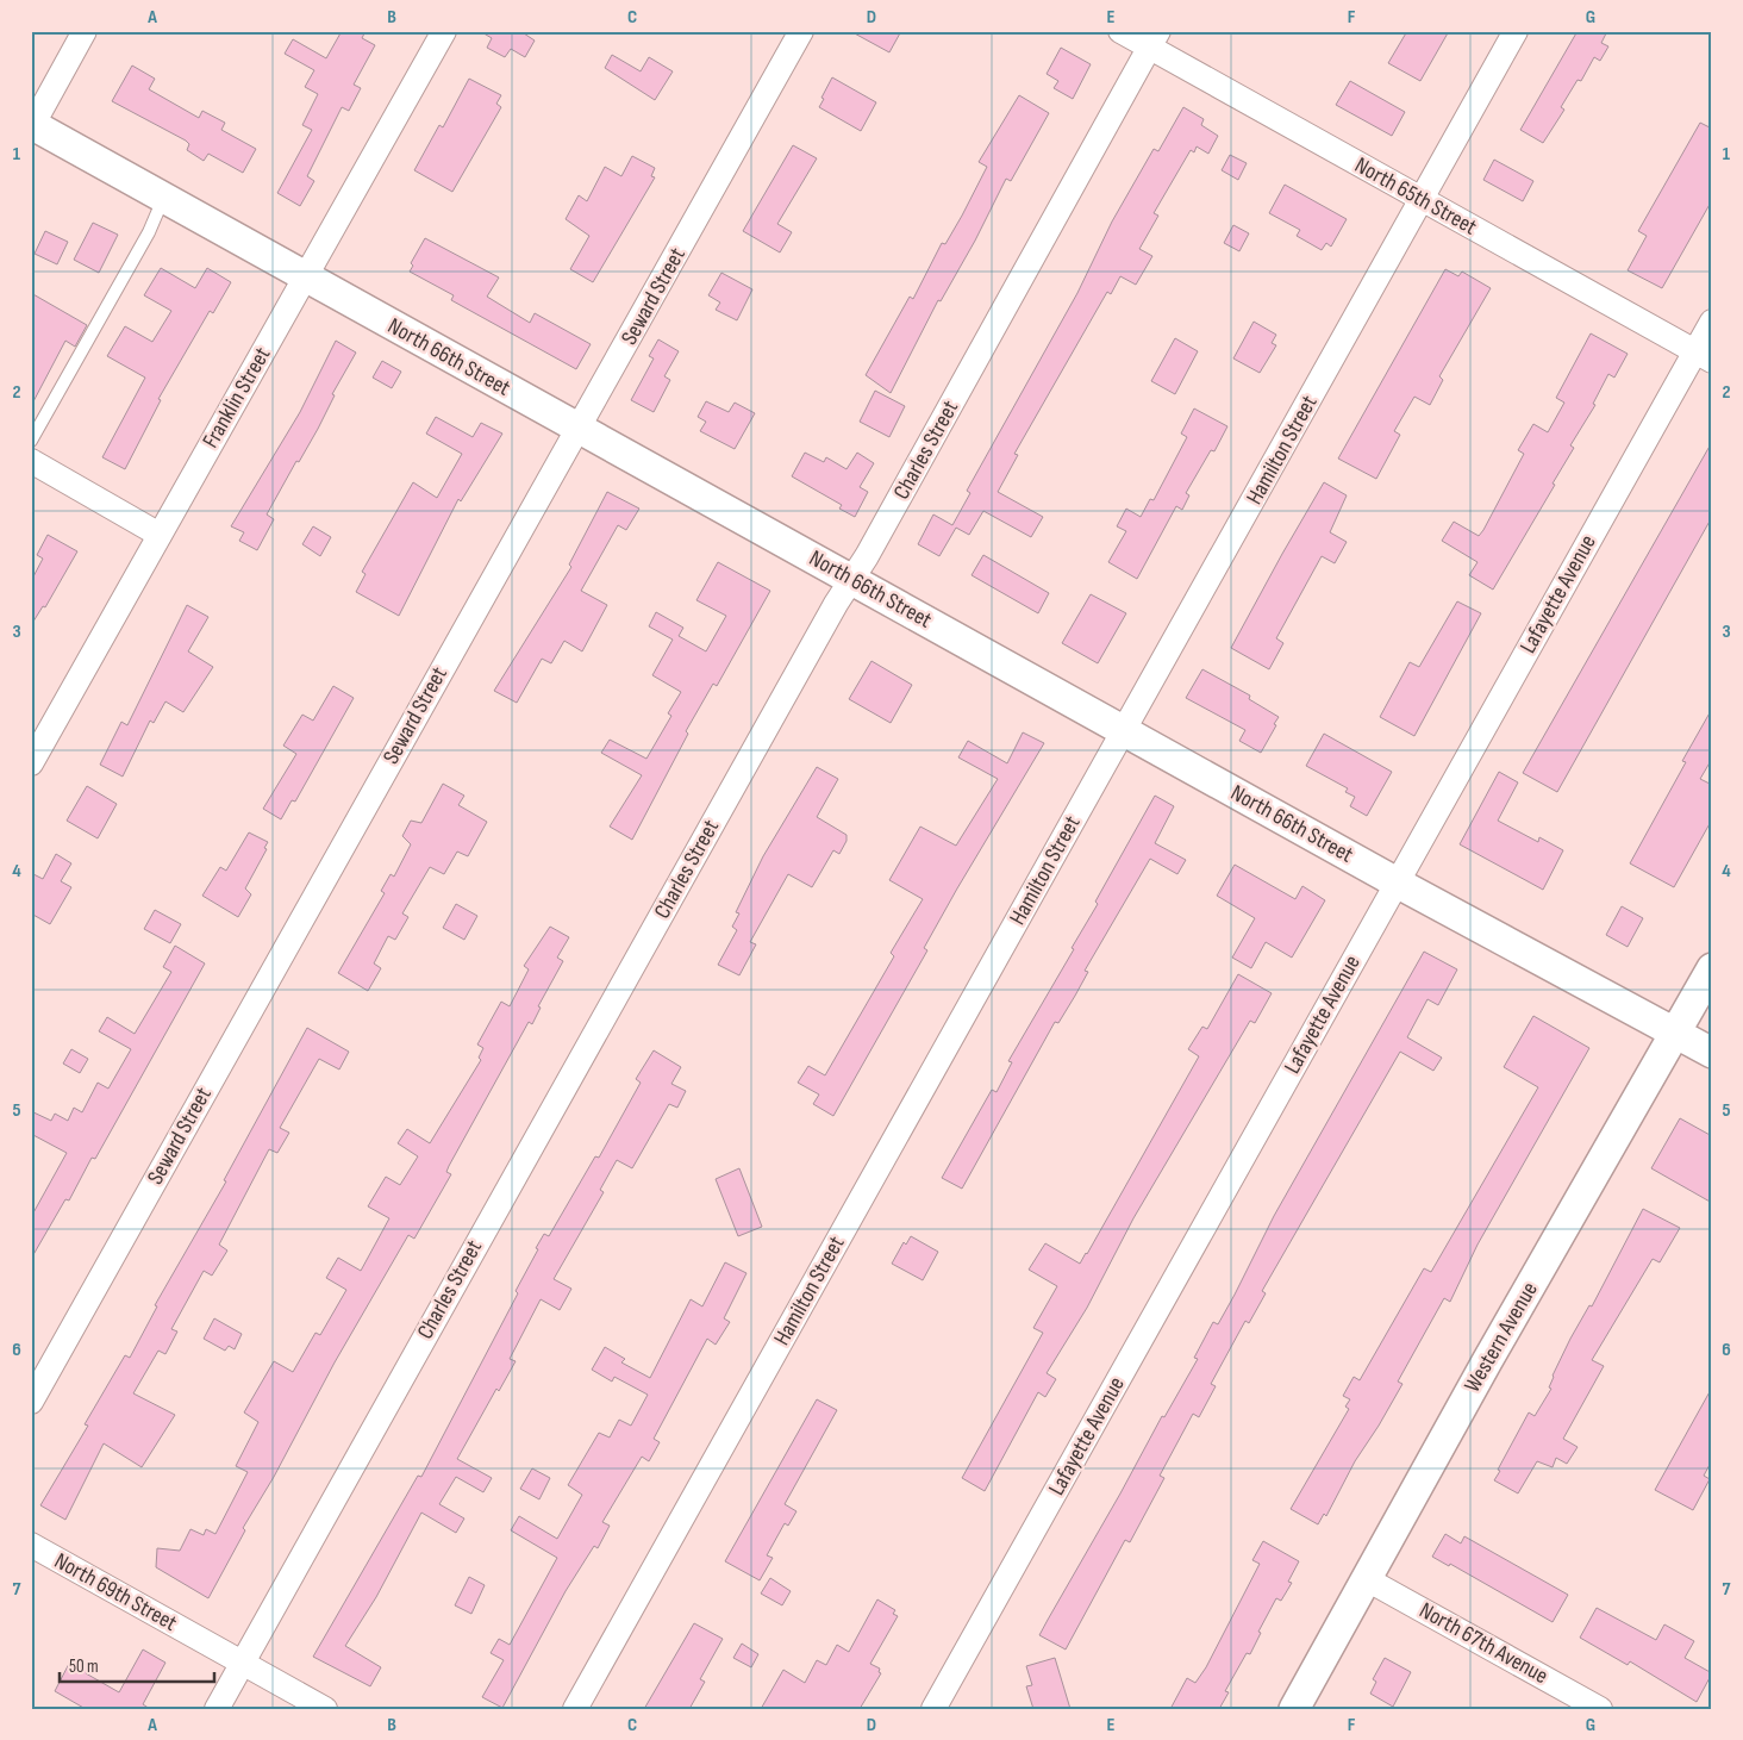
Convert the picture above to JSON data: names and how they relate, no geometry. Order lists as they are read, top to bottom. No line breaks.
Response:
{"streets":{"street":["North 65th Street","Seward Street","North 66th Street","Franklin Street","Charles Street","Hamilton Street","Lafayette Avenue","Western Avenue","North 69th Street","North 67th Avenue"]},"crossings":[["North 65th Street","Charles Street"],["North 65th Street","Hamilton Street"],["North 65th Street","Lafayette Avenue"],["Seward Street","North 66th Street"],["North 66th Street","Franklin Street"],["North 66th Street","Charles Street"],["North 66th Street","Hamilton Street"],["North 66th Street","Lafayette Avenue"],["North 66th Street","Western Avenue"],["Charles Street","North 69th Street"],["Western Avenue","North 67th Avenue"]],"scale_bar":"50 m","grid":{"columns":["A","B","C","D","E","F","G"],"rows":["1","2","3","4","5","6","7"]}}
